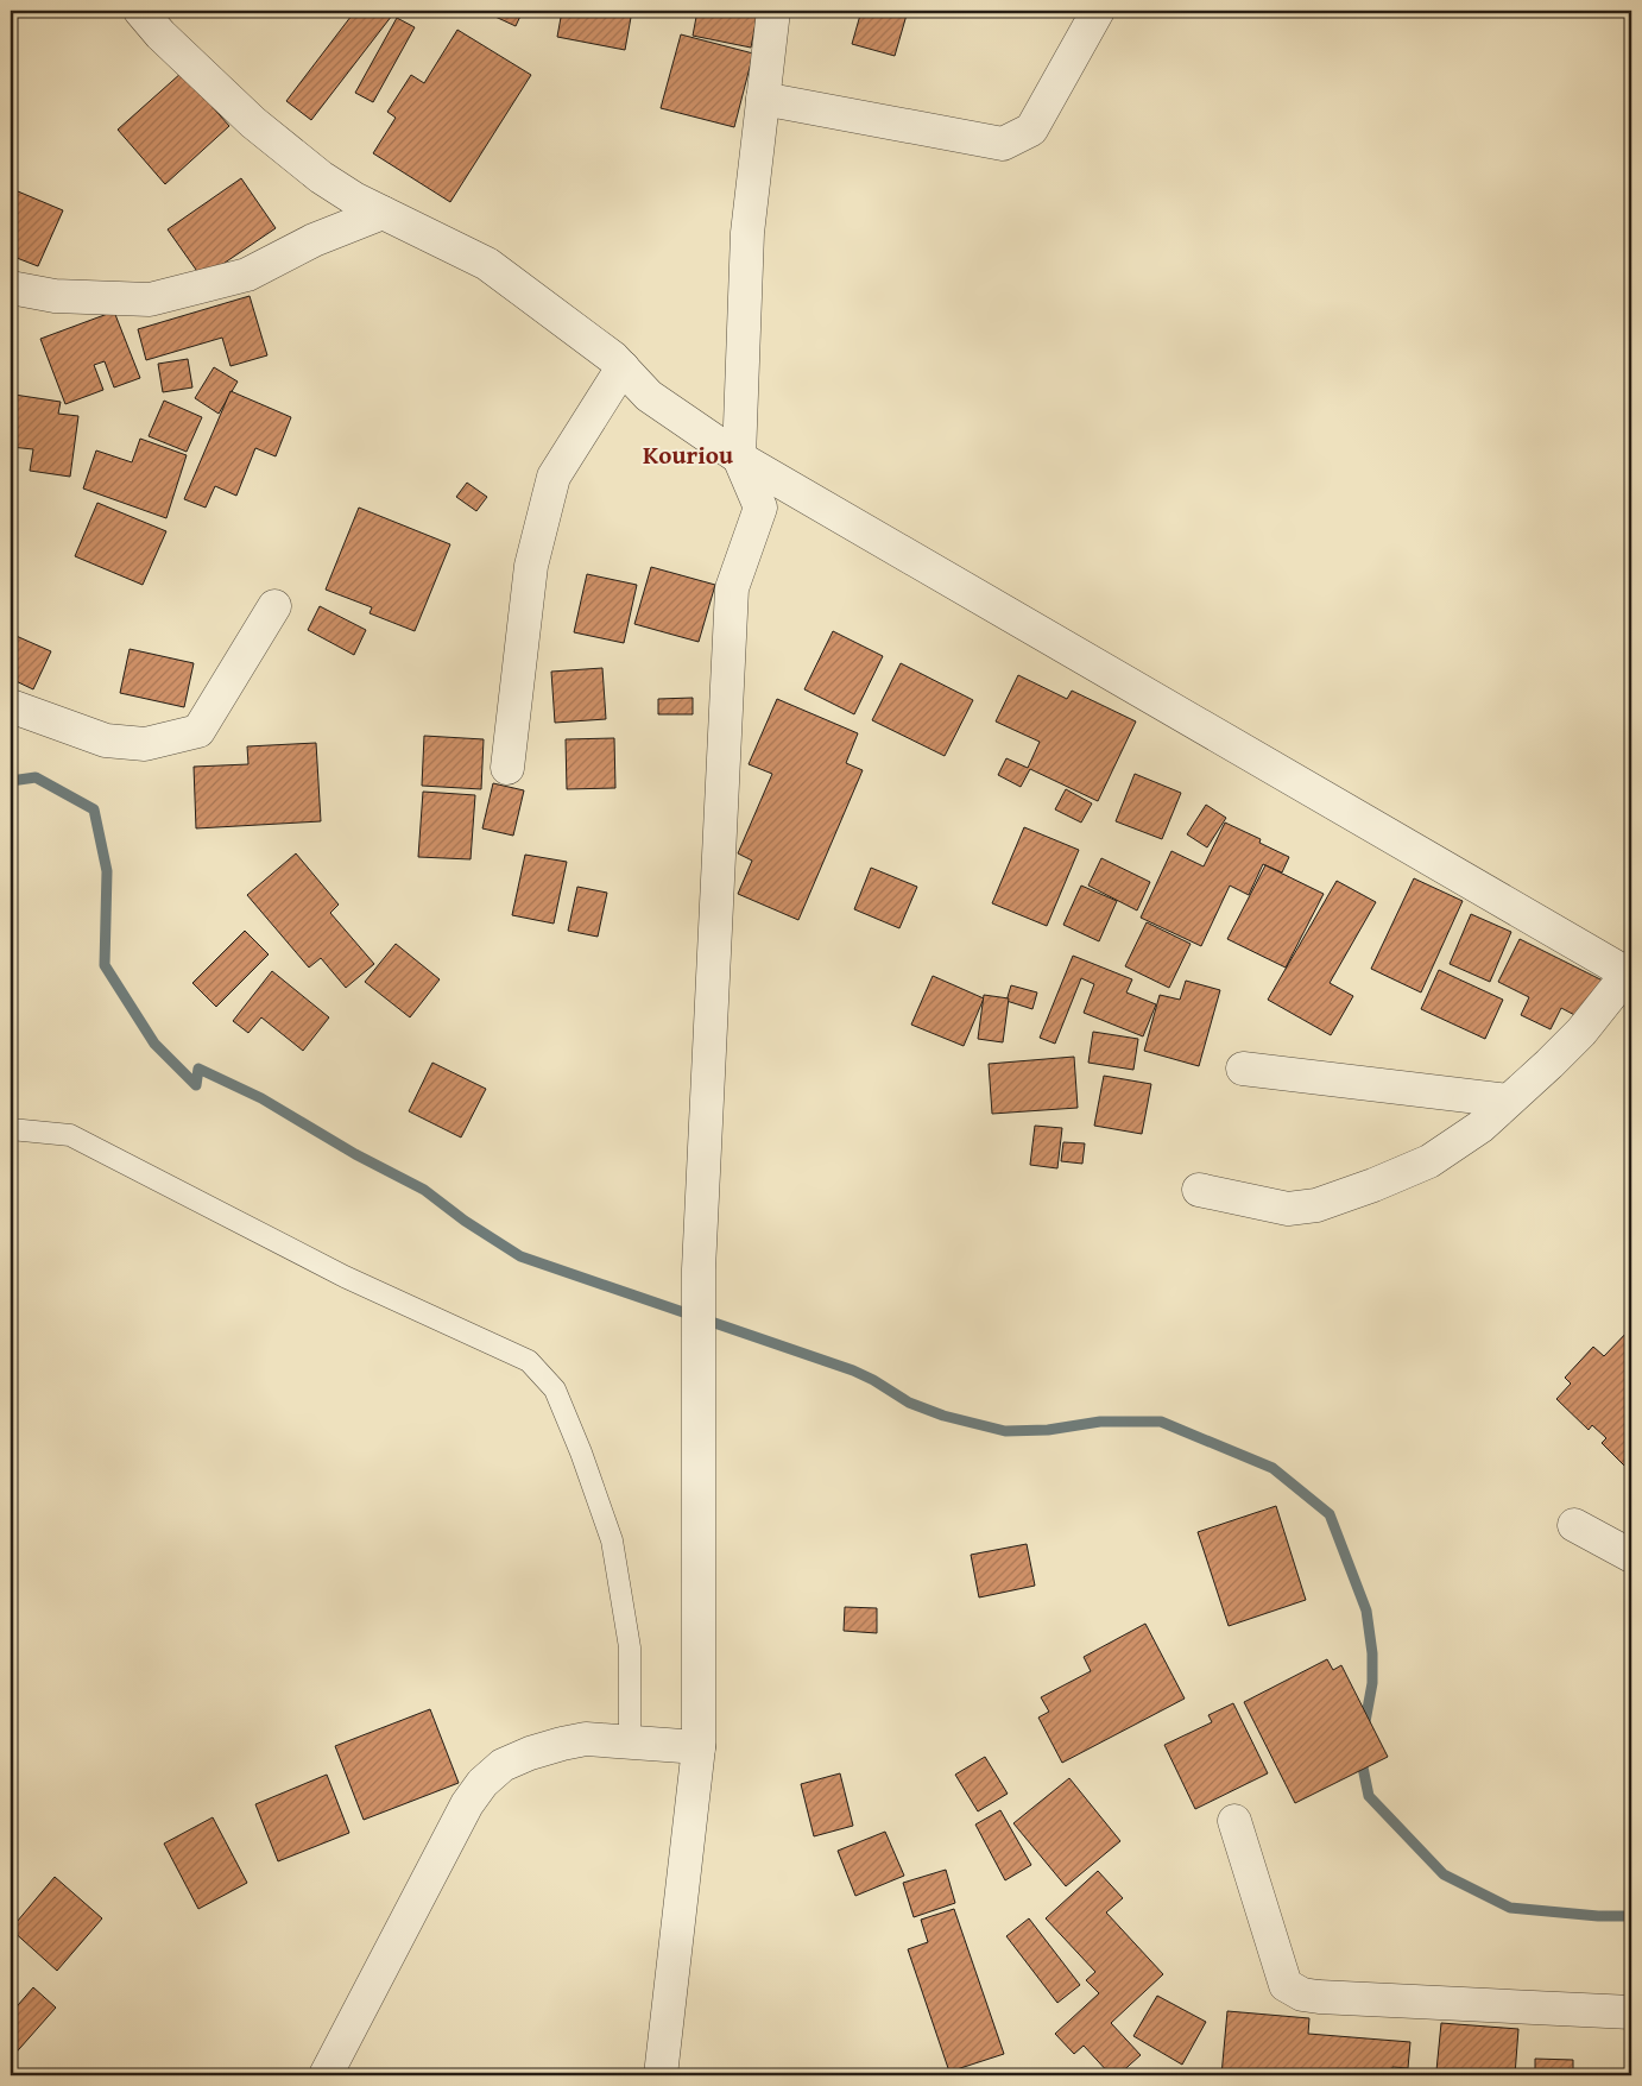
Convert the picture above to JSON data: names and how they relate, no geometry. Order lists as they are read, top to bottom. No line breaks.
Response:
{"districts":["Kouriou"]}
